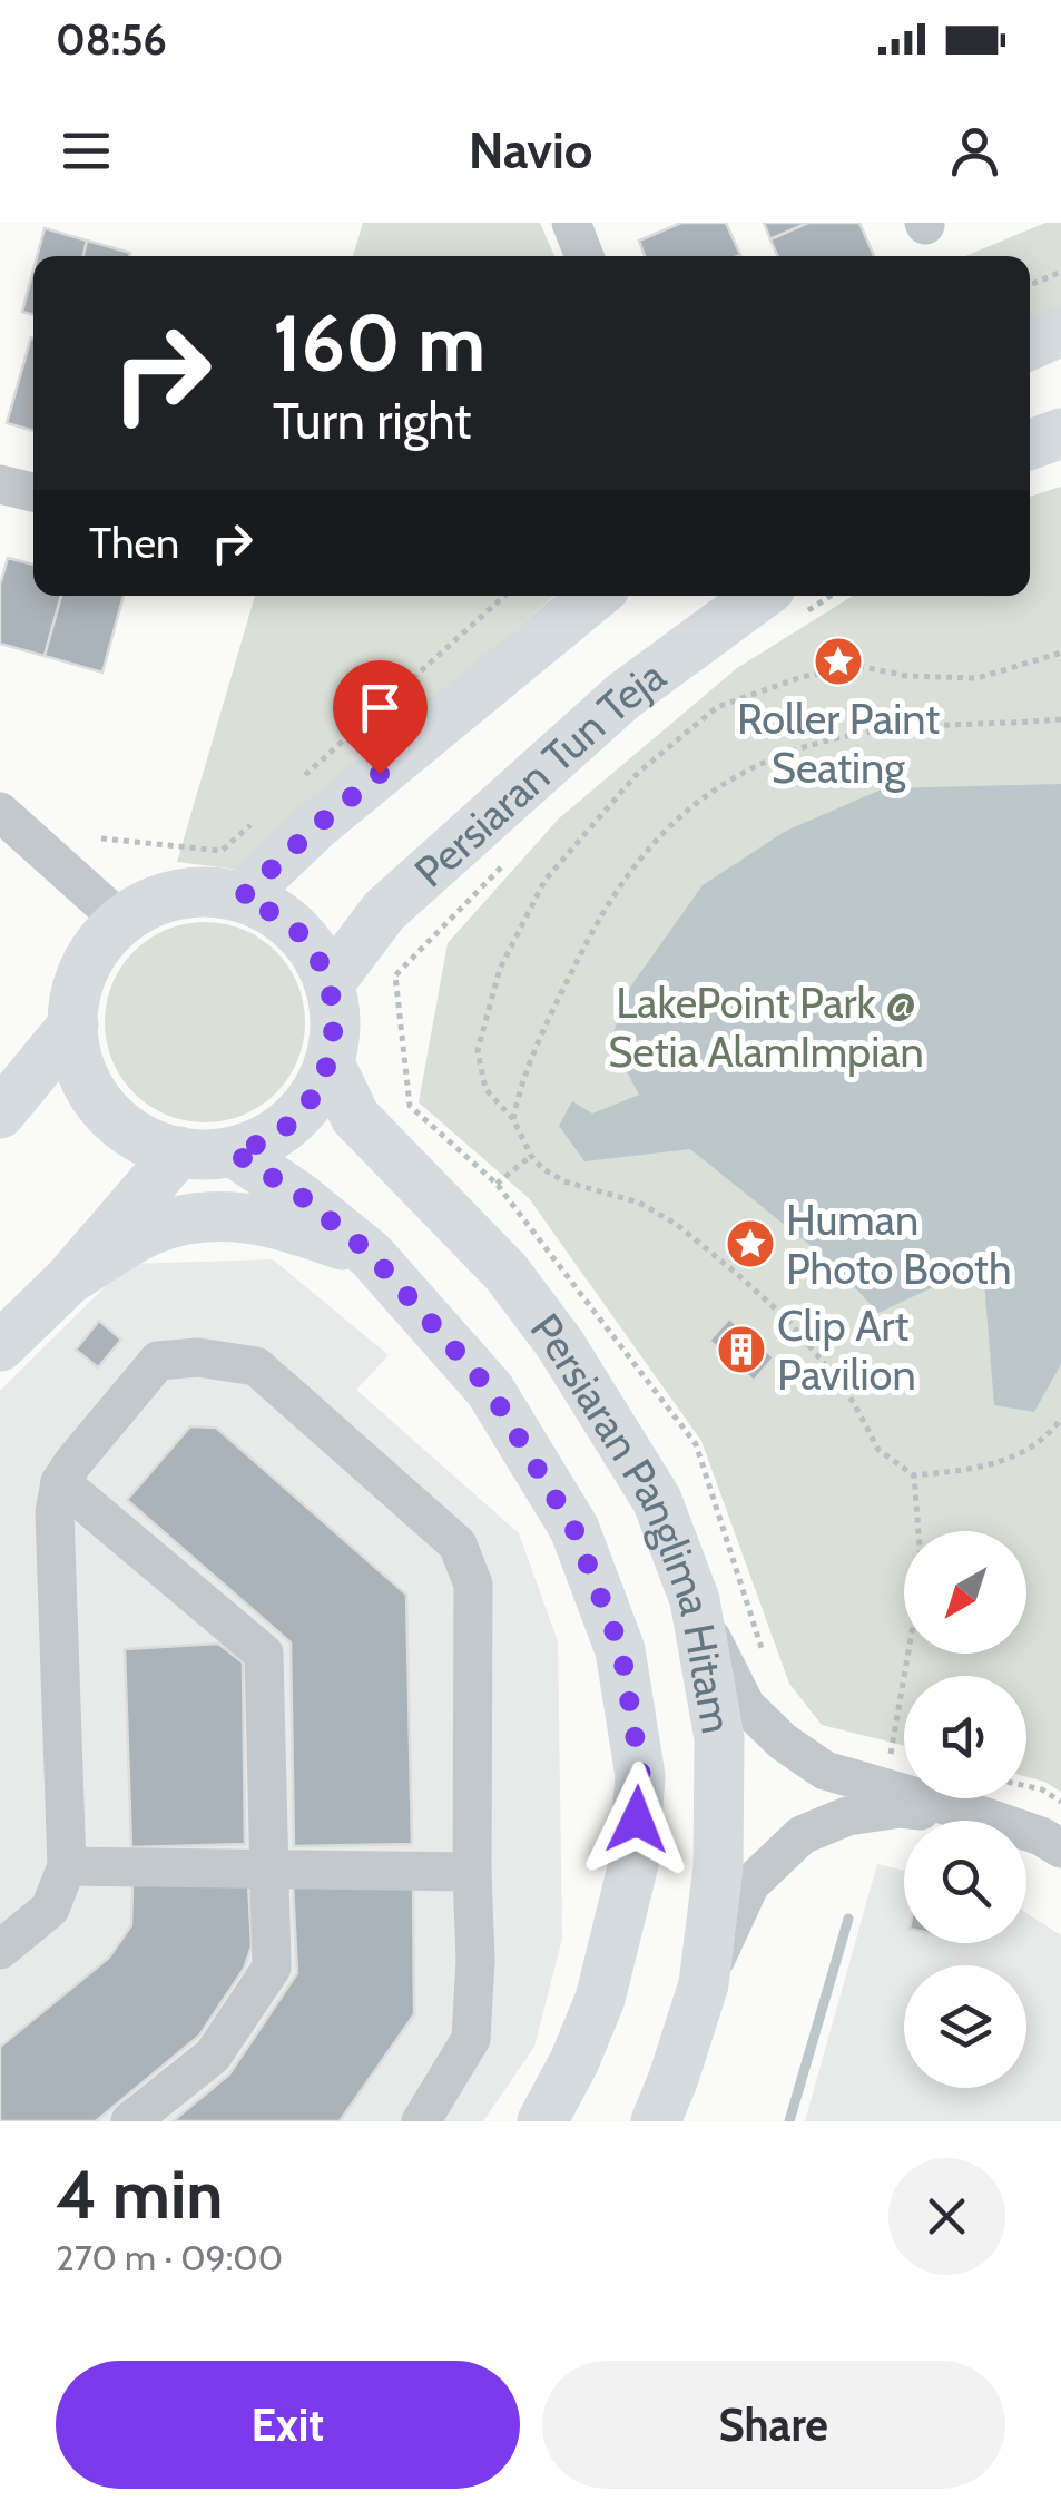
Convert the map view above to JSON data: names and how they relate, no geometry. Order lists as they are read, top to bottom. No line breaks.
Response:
{"streets":{"main road":["Persiaran Tun Teja","Persiaran Panglima Hitam"]},"crossings":[["Persiaran Tun Teja","Persiaran Panglima Hitam"]],"parks":["LakePoint Park @ Setia AlamImpian"],"places":{"place":["Roller Paint Seating","Human Photo Booth"],"building":["Clip Art Pavilion"]},"north":"bottom left","page":{"status":"08:56","header":"Navio","turn":["160 m","Turn right"],"then":"Then","heading":["4 min","270 m · 09:00"],"buttons":["Exit","Share"]}}
